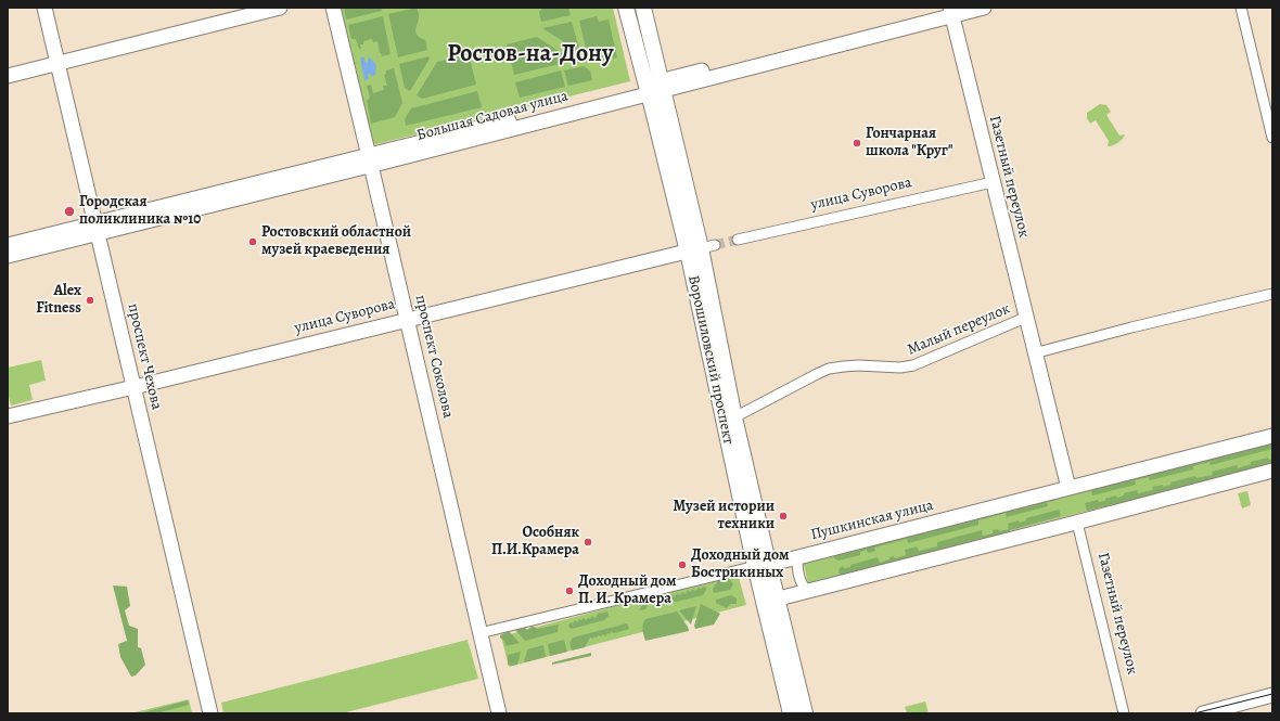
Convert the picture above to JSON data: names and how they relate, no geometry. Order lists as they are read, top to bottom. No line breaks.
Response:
{"streets":{"main road":["Ворошиловский проспект"],"street":["Большая Садовая улица","Газетный переулок","улица Суворова","Малый переулок","проспект Чехова","проспект Соколова","Пушкинская улица"]},"crossings":[["Большая Садовая улица","Газетный переулок"],["Большая Садовая улица","проспект Чехова"],["Большая Садовая улица","проспект Соколова"],["Большая Садовая улица","Ворошиловский проспект"],["Газетный переулок","улица Суворова"],["Газетный переулок","Малый переулок"],["Газетный переулок","Пушкинская улица"],["улица Суворова","проспект Чехова"],["улица Суворова","проспект Соколова"],["улица Суворова","Ворошиловский проспект"],["Малый переулок","Ворошиловский проспект"],["проспект Соколова","Пушкинская улица"],["Ворошиловский проспект","Пушкинская улица"]],"districts":["Ростов-на-Дону"],"places":["Гончарная школа \"Круг\"","Городская поликлиника №10","Ростовский областной музей краеведения","Alex Fitness","Музей истории техники","Особняк П.И.Крамера","Доходный дом Бострикиных","Доходный дом П. И. Крамера"]}
